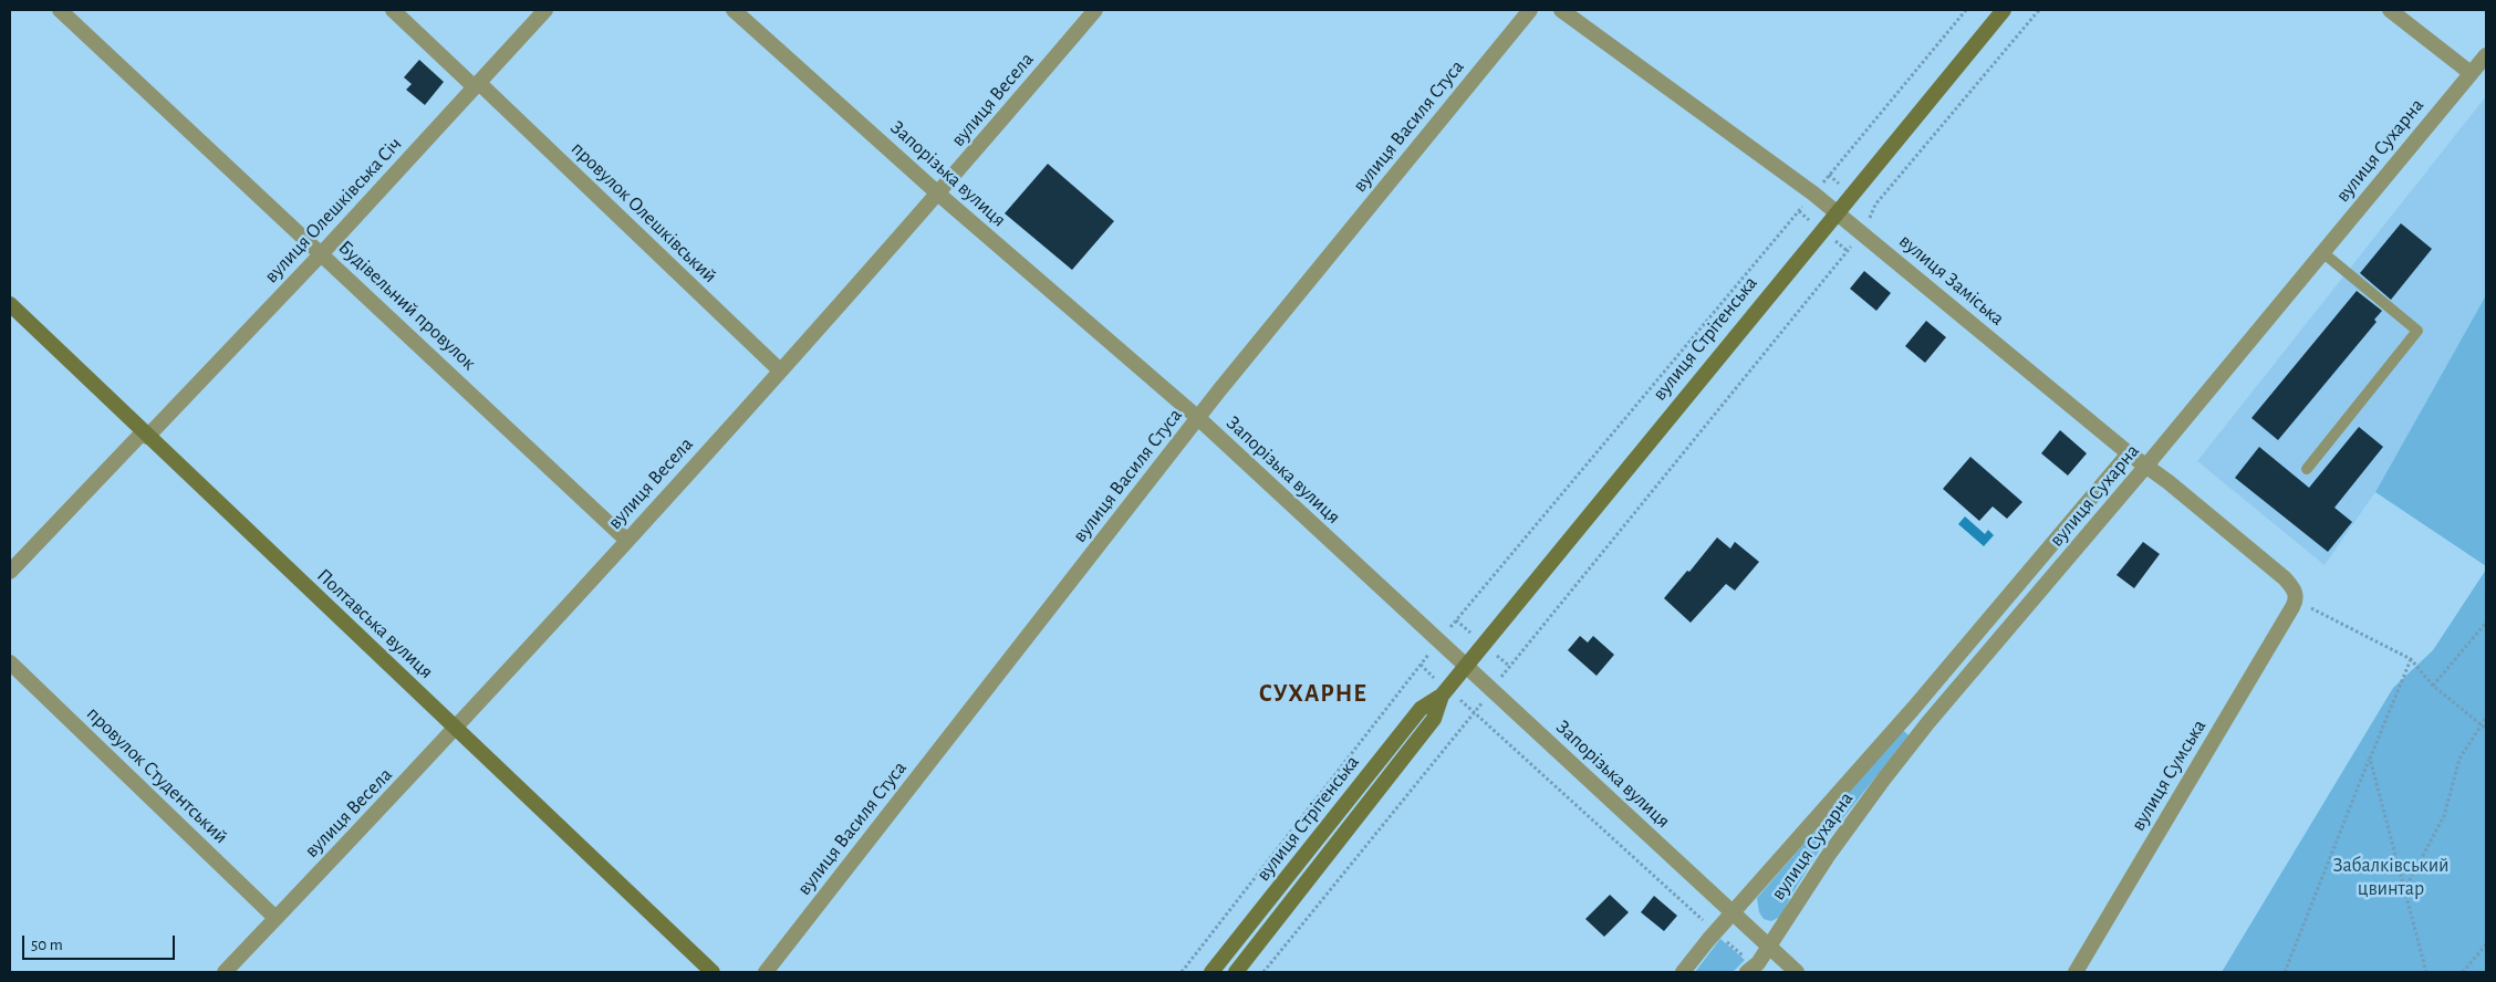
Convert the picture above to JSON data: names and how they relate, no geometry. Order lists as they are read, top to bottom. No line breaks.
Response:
{"streets":{"main road":["вулиця Стрітенська","Полтавська вулиця"],"street":["вулиця Весела","вулиця Василя Стуса","вулиця Сухарна","Запорізька вулиця","вулиця Олешківська Січ","провулок Олешківський","вулиця Заміська","Будівельний провулок","провулок Студентський","вулиця Сумська"]},"crossings":[["вулиця Весела","Запорізька вулиця"],["вулиця Весела","провулок Олешківський"],["вулиця Весела","Будівельний провулок"],["вулиця Весела","Полтавська вулиця"],["вулиця Весела","провулок Студентський"],["вулиця Василя Стуса","Запорізька вулиця"],["вулиця Сухарна","Запорізька вулиця"],["вулиця Сухарна","вулиця Заміська"],["Запорізька вулиця","вулиця Стрітенська"],["вулиця Олешківська Січ","провулок Олешківський"],["вулиця Олешківська Січ","Будівельний провулок"],["вулиця Олешківська Січ","Полтавська вулиця"],["вулиця Заміська","вулиця Стрітенська"],["вулиця Заміська","вулиця Сумська"]],"districts":["СУХАРНЕ"],"parks":["Забалківський цвинтар"],"scale_bar":"50 m"}
